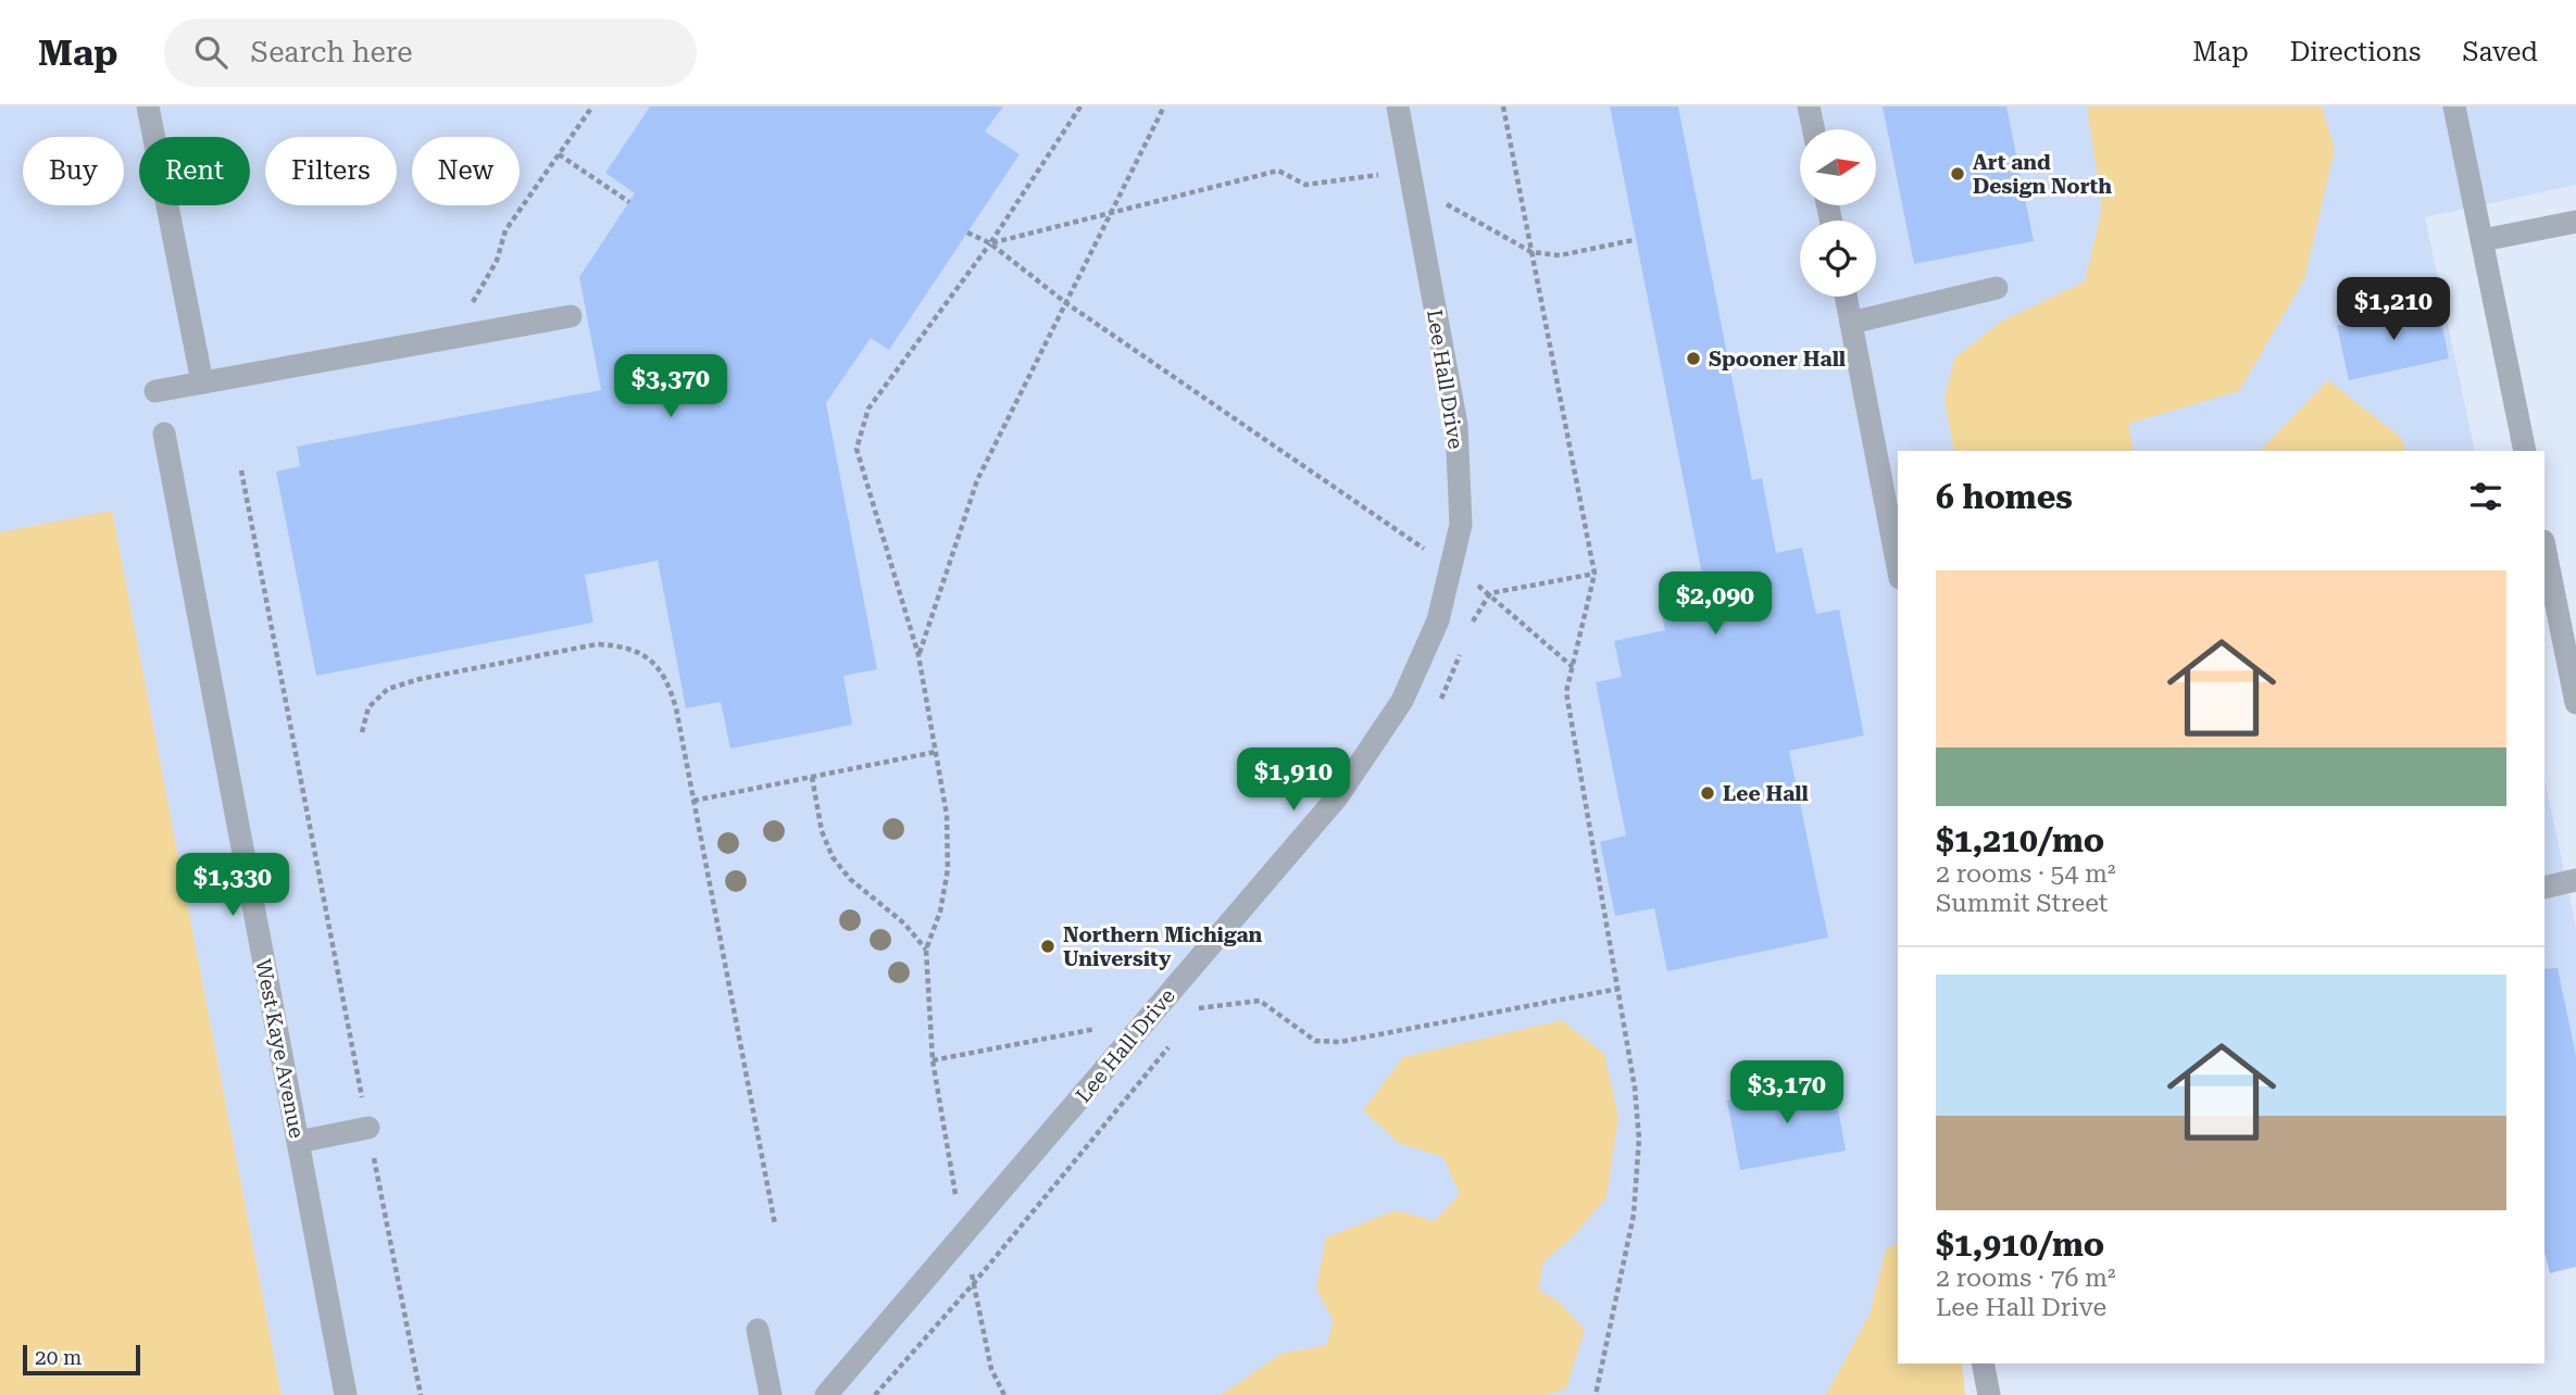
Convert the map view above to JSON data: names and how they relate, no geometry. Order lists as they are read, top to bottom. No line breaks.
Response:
{"streets":{"street":["Lee Hall Drive","West Kaye Avenue"]},"places":["Art and Design North","Spooner Hall","Lee Hall","Northern Michigan University"],"scale_bar":"20 m","north":"right","page":{"header":"Map","search":"Search here","nav":["Map","Directions","Saved"],"chip":["Buy","Rent","Filters","New"],"price":["$1,210","$3,370","$2,090","$1,910","$1,330","$3,170"],"heading":"6 homes","list":[{"name":"$1,210/mo","note":"2 rooms · 54 m² · Summit Street"},{"name":"$1,910/mo","note":"2 rooms · 76 m² · Lee Hall Drive"}],"scale":"20 m"}}
